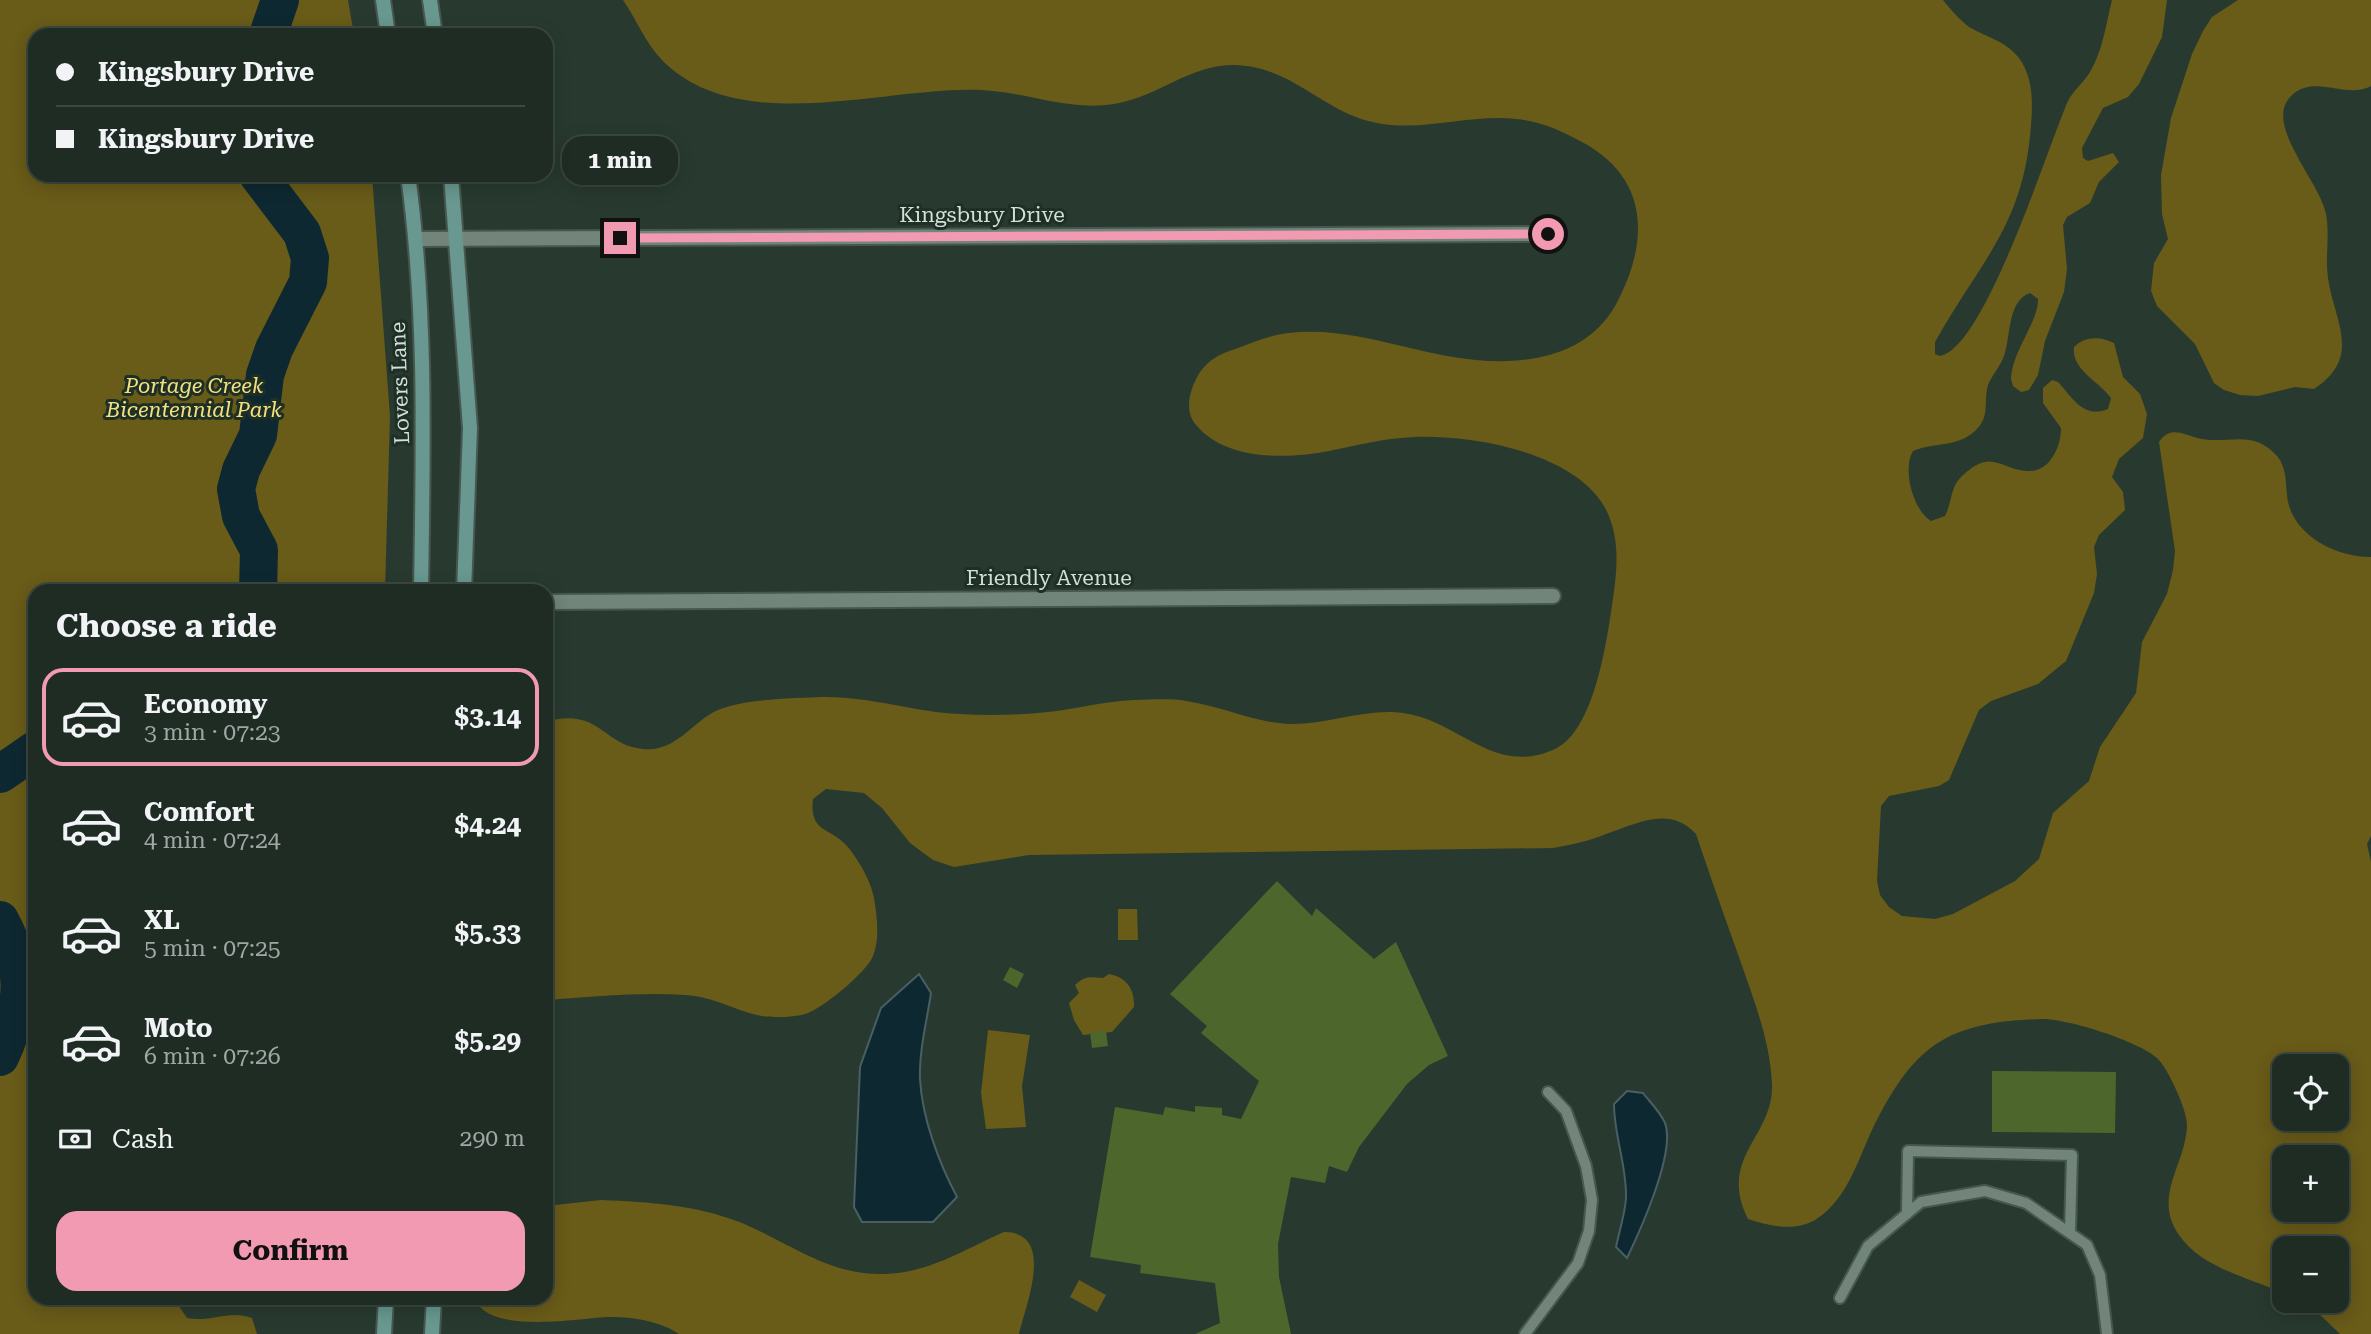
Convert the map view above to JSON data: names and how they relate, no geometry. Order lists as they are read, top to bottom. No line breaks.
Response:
{"streets":{"street":["Kingsbury Drive","Lovers Lane","Friendly Avenue"]},"crossings":[["Kingsbury Drive","Lovers Lane"]],"parks":["Portage Creek Bicentennial Park"],"page":{"banner":["Kingsbury Drive","Kingsbury Drive"],"bubble":"1 min","heading":"Choose a ride","list":[{"name":"Economy","note":"3 min · 07:23","value":"$3.14"},{"name":"Comfort","note":"4 min · 07:24","value":"$4.24"},{"name":"XL","note":"5 min · 07:25","value":"$5.33"},{"name":"Moto","note":"6 min · 07:26","value":"$5.29"}],"map_buttons":["+","−"],"pay":["Cash","290 m"],"buttons":"Confirm"}}
